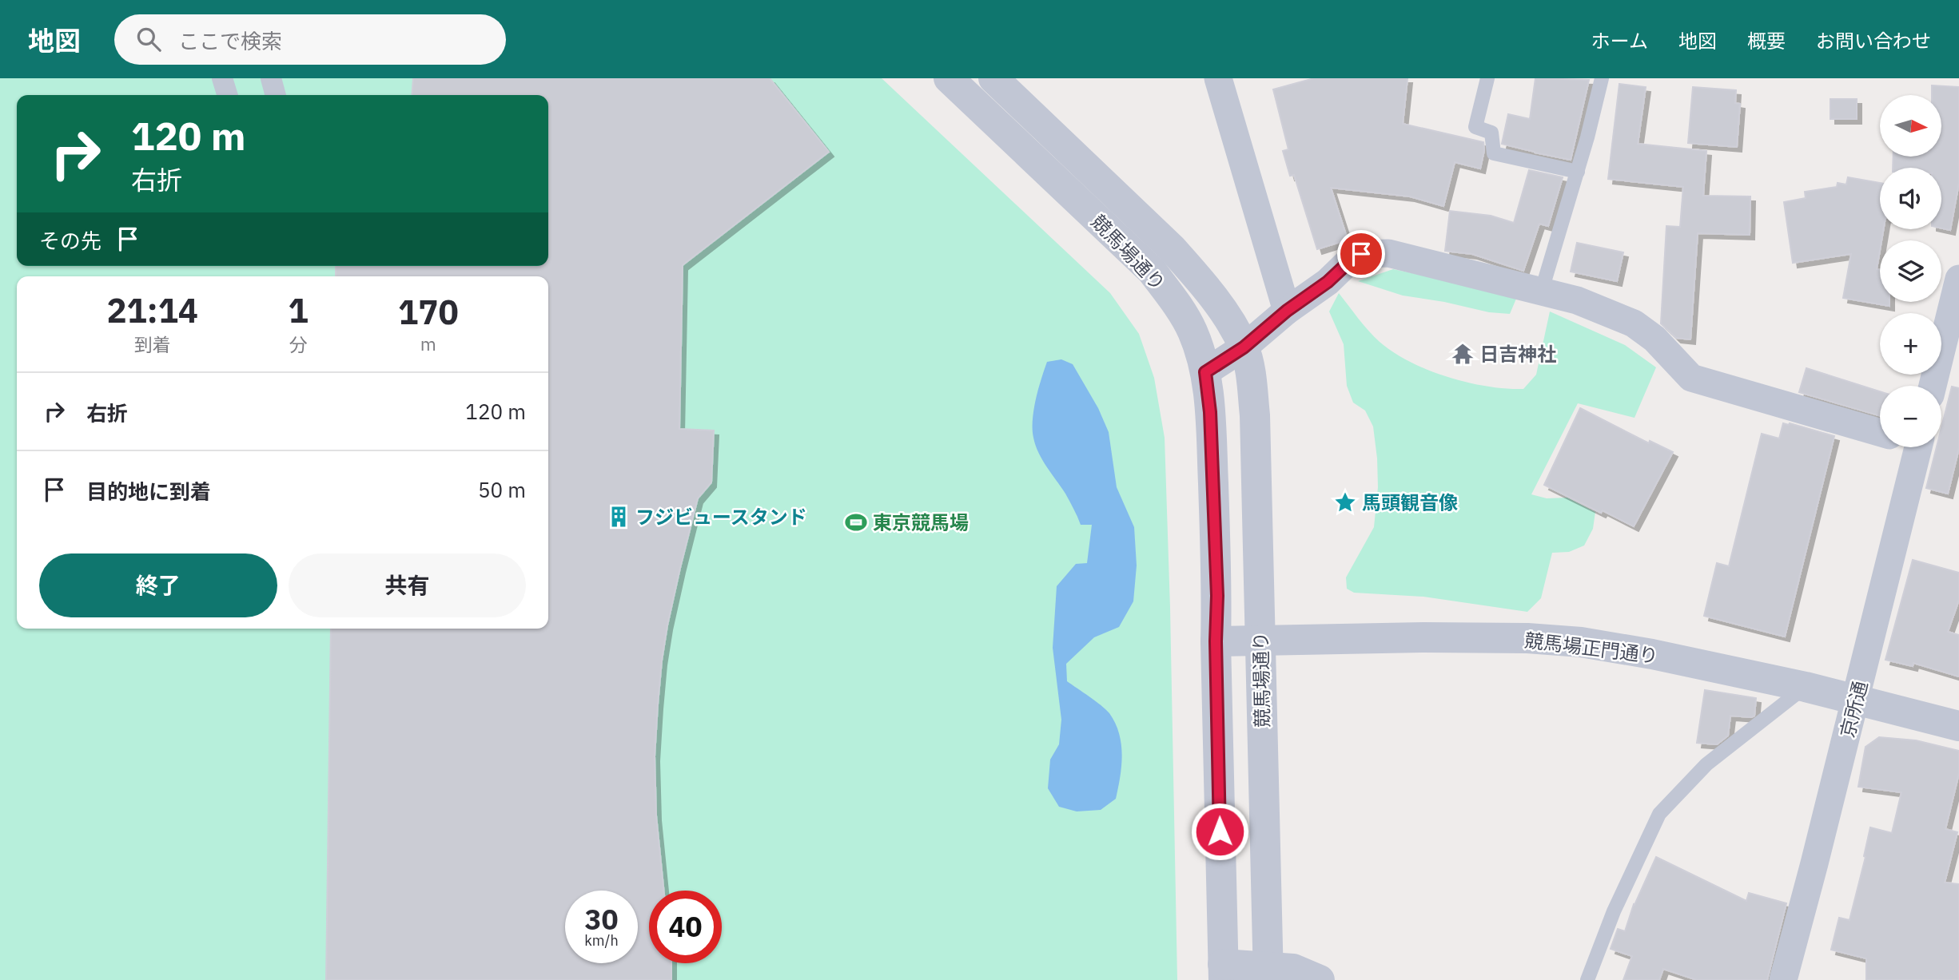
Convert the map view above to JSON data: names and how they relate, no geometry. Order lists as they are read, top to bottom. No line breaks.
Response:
{"streets":{"street":["競馬場通り","競馬場正門通り","京所通"]},"crossings":[["競馬場通り","競馬場正門通り"],["競馬場正門通り","京所通"]],"places":{"temple":["日吉神社"],"place":["馬頭観音像"],"building":["フジビュースタンド"],"sports":["東京競馬場"]},"north":"right","page":{"header":"地図","search":"ここで検索","nav":["ホーム","地図","概要","お問い合わせ"],"map_buttons":["+","−"],"turn":["120 m","右折"],"then":"その先","eta":["21:14","到着","1","分","170","m"],"list":[{"name":"右折","value":"120 m"},{"name":"目的地に到着","value":"50 m"}],"buttons":["終了","共有"],"speed":"30 km/h","limit":"40"}}
